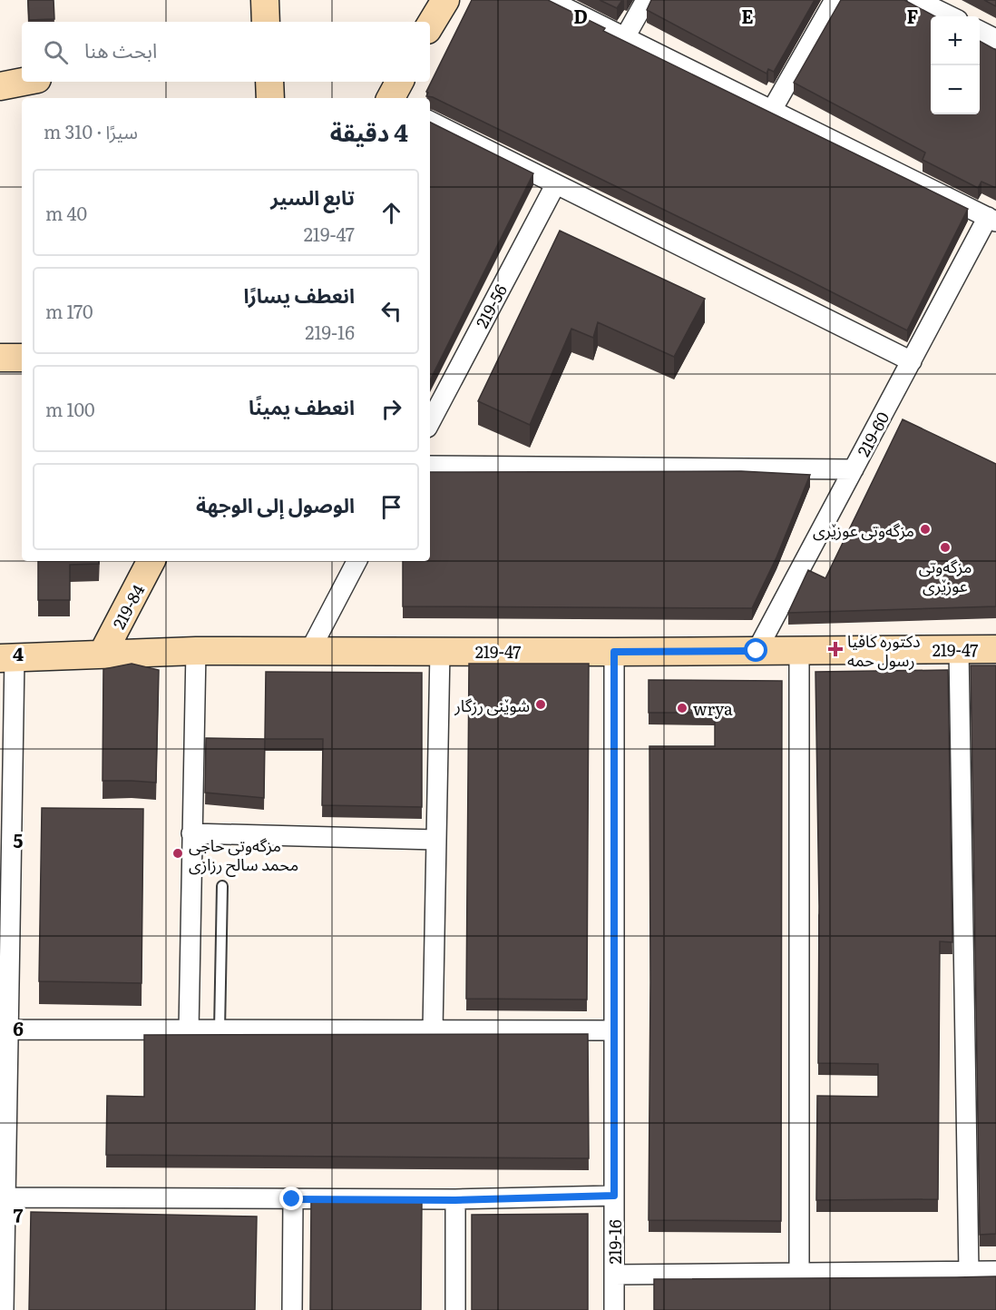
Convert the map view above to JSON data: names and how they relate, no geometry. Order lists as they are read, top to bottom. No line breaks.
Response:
{"streets":{"street":["219-56","219-60","219-84","219-47","219-16"]},"crossings":[["219-60","219-47"],["219-84","219-47"],["219-47","219-16"]],"places":{"other":["مزگه‌وتی عوزێری","مزگەوتی عوزێری","شوێنی رزگار","wrya","مزگەوتی حاجی محمد سالح رزازی"],"health":["دکتورە کافیا رسول حمە"]},"page":{"map_buttons":["+","−"],"search":"ابحث هنا","heading":["4 دقيقة","سيرًا · 310 m"],"list":[["تابع السير","219-47","40 m"],["انعطف يسارًا","219-16","170 m"],["انعطف يمينًا","100 m"],"الوصول إلى الوجهة"]},"grid":{"columns":["D","E","F"],"rows":["4","5","6","7"]}}
